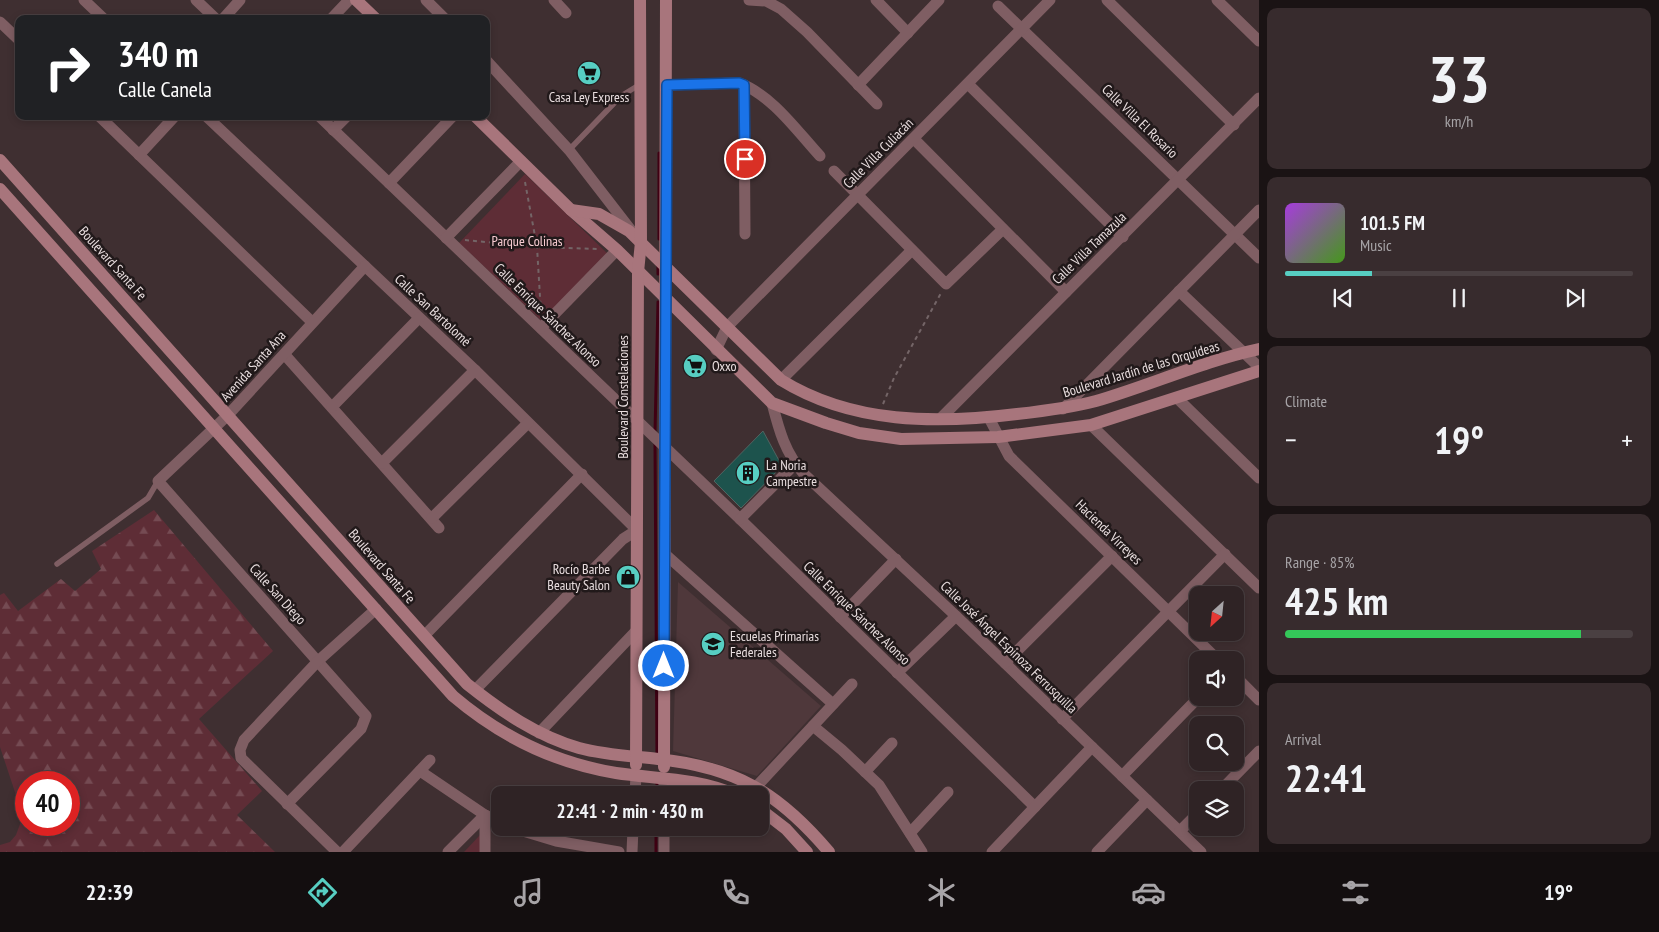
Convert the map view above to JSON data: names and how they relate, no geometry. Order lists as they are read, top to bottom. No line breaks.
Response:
{"streets":{"street":["Calle Villa El Rosario","Calle Villa Culiacán","Calle Villa Tamazula","Boulevard Santa Fe","Calle San Bartolomé","Calle Enrique Sánchez Alonso","Avenida Santa Ana","Boulevard Jardín de las Orquídeas","Boulevard Constelaciones","Hacienda Virreyes","Calle San Diego","Calle José Ángel Espinoza Ferrusquilla"]},"crossings":[["Calle Villa El Rosario","Calle Villa Culiacán"],["Calle Villa El Rosario","Calle Villa Tamazula"],["Calle Villa Culiacán","Boulevard Jardín de las Orquídeas"],["Calle Villa Tamazula","Boulevard Jardín de las Orquídeas"],["Boulevard Santa Fe","Avenida Santa Ana"],["Boulevard Santa Fe","Boulevard Constelaciones"],["Calle San Bartolomé","Avenida Santa Ana"],["Calle San Bartolomé","Boulevard Constelaciones"],["Calle Enrique Sánchez Alonso","Boulevard Constelaciones"],["Avenida Santa Ana","Calle San Diego"],["Boulevard Jardín de las Orquídeas","Boulevard Constelaciones"],["Boulevard Jardín de las Orquídeas","Hacienda Virreyes"]],"parks":["Parque Colinas"],"places":{"supermarket":["Casa Ley Express","Oxxo"],"building":["La Noria Campestre"],"shop":["Rocío Barbe Beauty Salon"],"school or university":["Escuelas Primarias Federales"]},"north":"bottom left","page":{"tile":[["33","km/h"],"Climate",["Range · 85%","425 km"],["Arrival","22:41"]],"turn":["340 m","Calle Canela"],"song":["101.5 FM","Music"],"heat":["−","19°","+"],"limit":"40","trip":"22:41 · 2 min · 430 m","tabs":["22:39","19°"]}}
